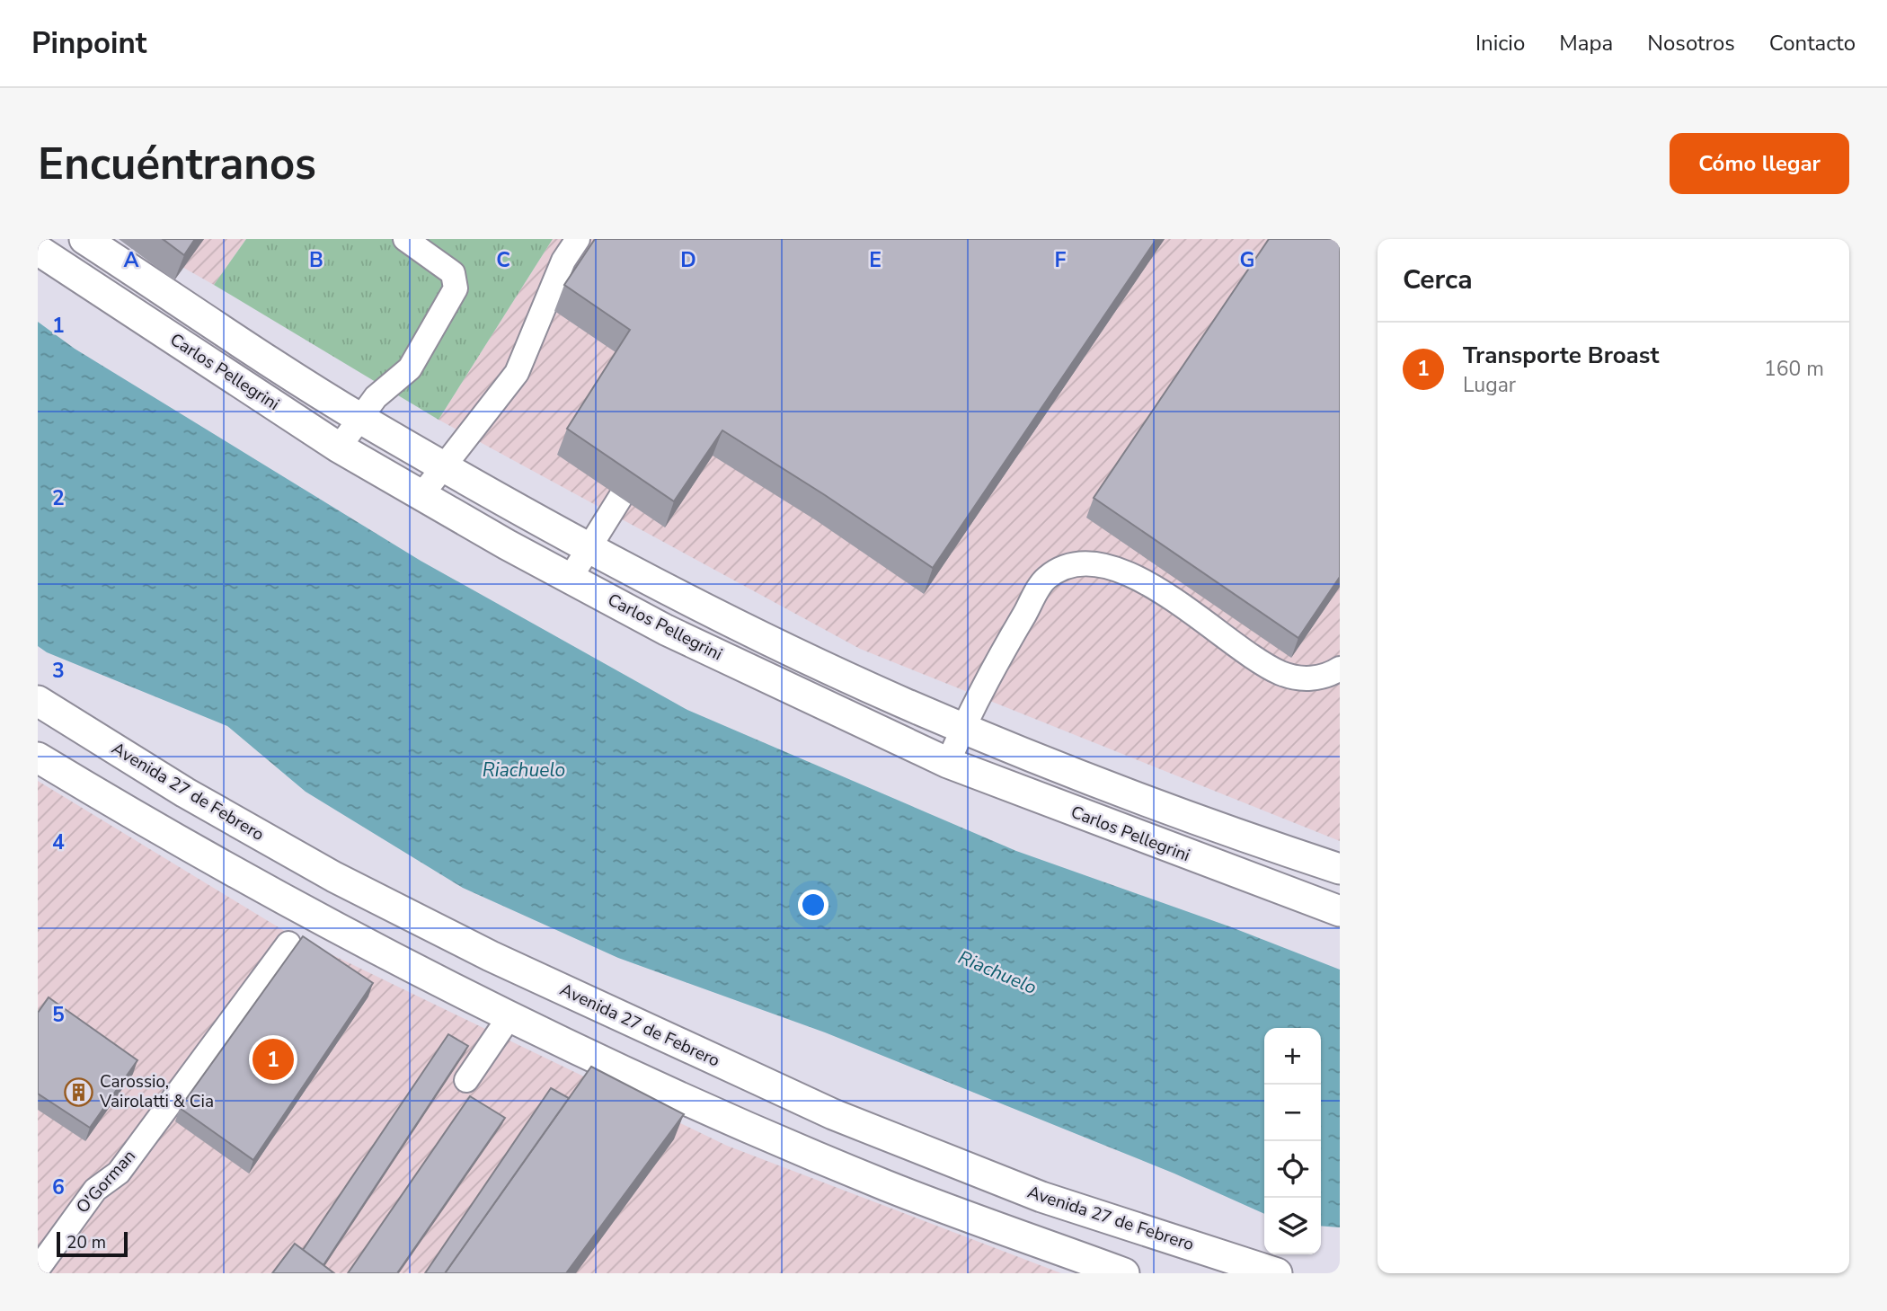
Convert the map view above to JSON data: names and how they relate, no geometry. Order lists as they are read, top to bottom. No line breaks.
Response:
{"streets":{"main road":["Carlos Pellegrini","Avenida 27 de Febrero"],"street":["O'Gorman"]},"water":["Riachuelo"],"places":{"building":["Carossio, Vairolatti & Cia"]},"scale_bar":"20 m","page":{"header":"Pinpoint","nav":["Inicio","Mapa","Nosotros","Contacto"],"buttons":"Cómo llegar","title":"Encuéntranos","heading":"Cerca","list":[{"mark":"1","name":"Transporte Broast","note":"Lugar","value":"160 m"}],"map_buttons":["+","−"],"pins":"1","scale":"20 m"},"grid":{"columns":["A","B","C","D","E","F","G"],"rows":["1","2","3","4","5","6"]}}
